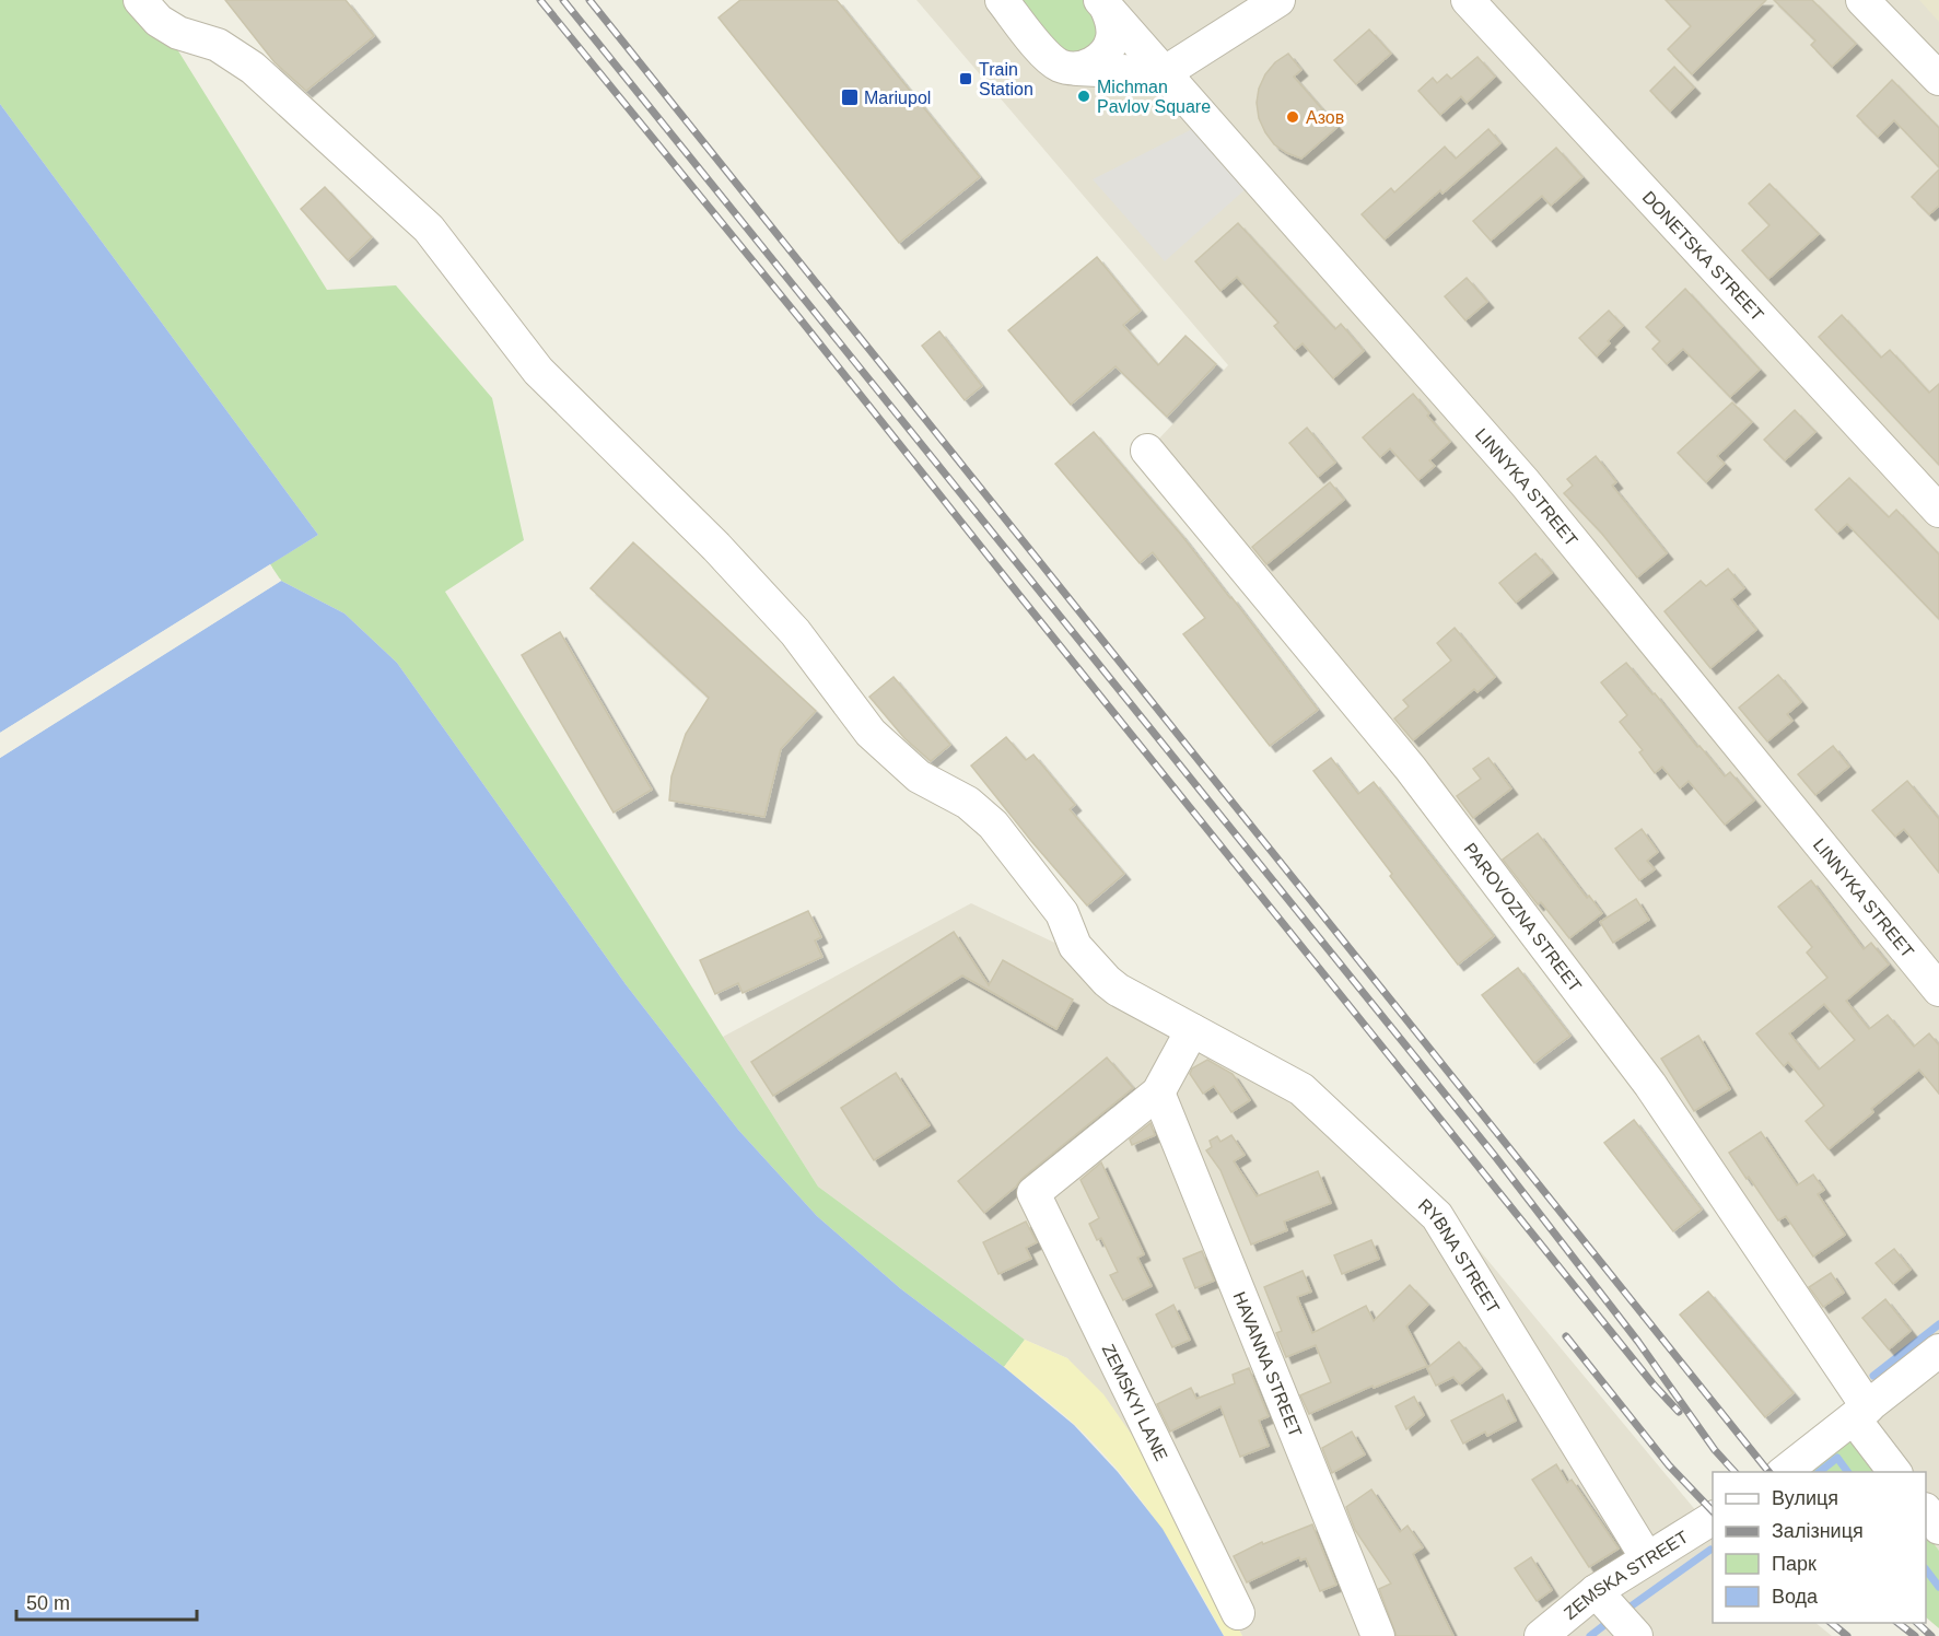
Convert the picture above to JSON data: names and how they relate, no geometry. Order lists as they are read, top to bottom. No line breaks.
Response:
{"streets":{"street":["DONETSKA STREET","LINNYKA STREET","PAROVOZNA STREET","RYBNA STREET","HAVANNA STREET","ZEMSKYI LANE","ZEMSKA STREET"]},"crossings":[["RYBNA STREET","ZEMSKA STREET"],["HAVANNA STREET","ZEMSKYI LANE"]],"places":{"transit":["Train Station","Mariupol"],"other":["Michman Pavlov Square","Азов"]},"legend":["Вулиця","Залізниця","Парк","Вода"],"scale_bar":"50 m"}
